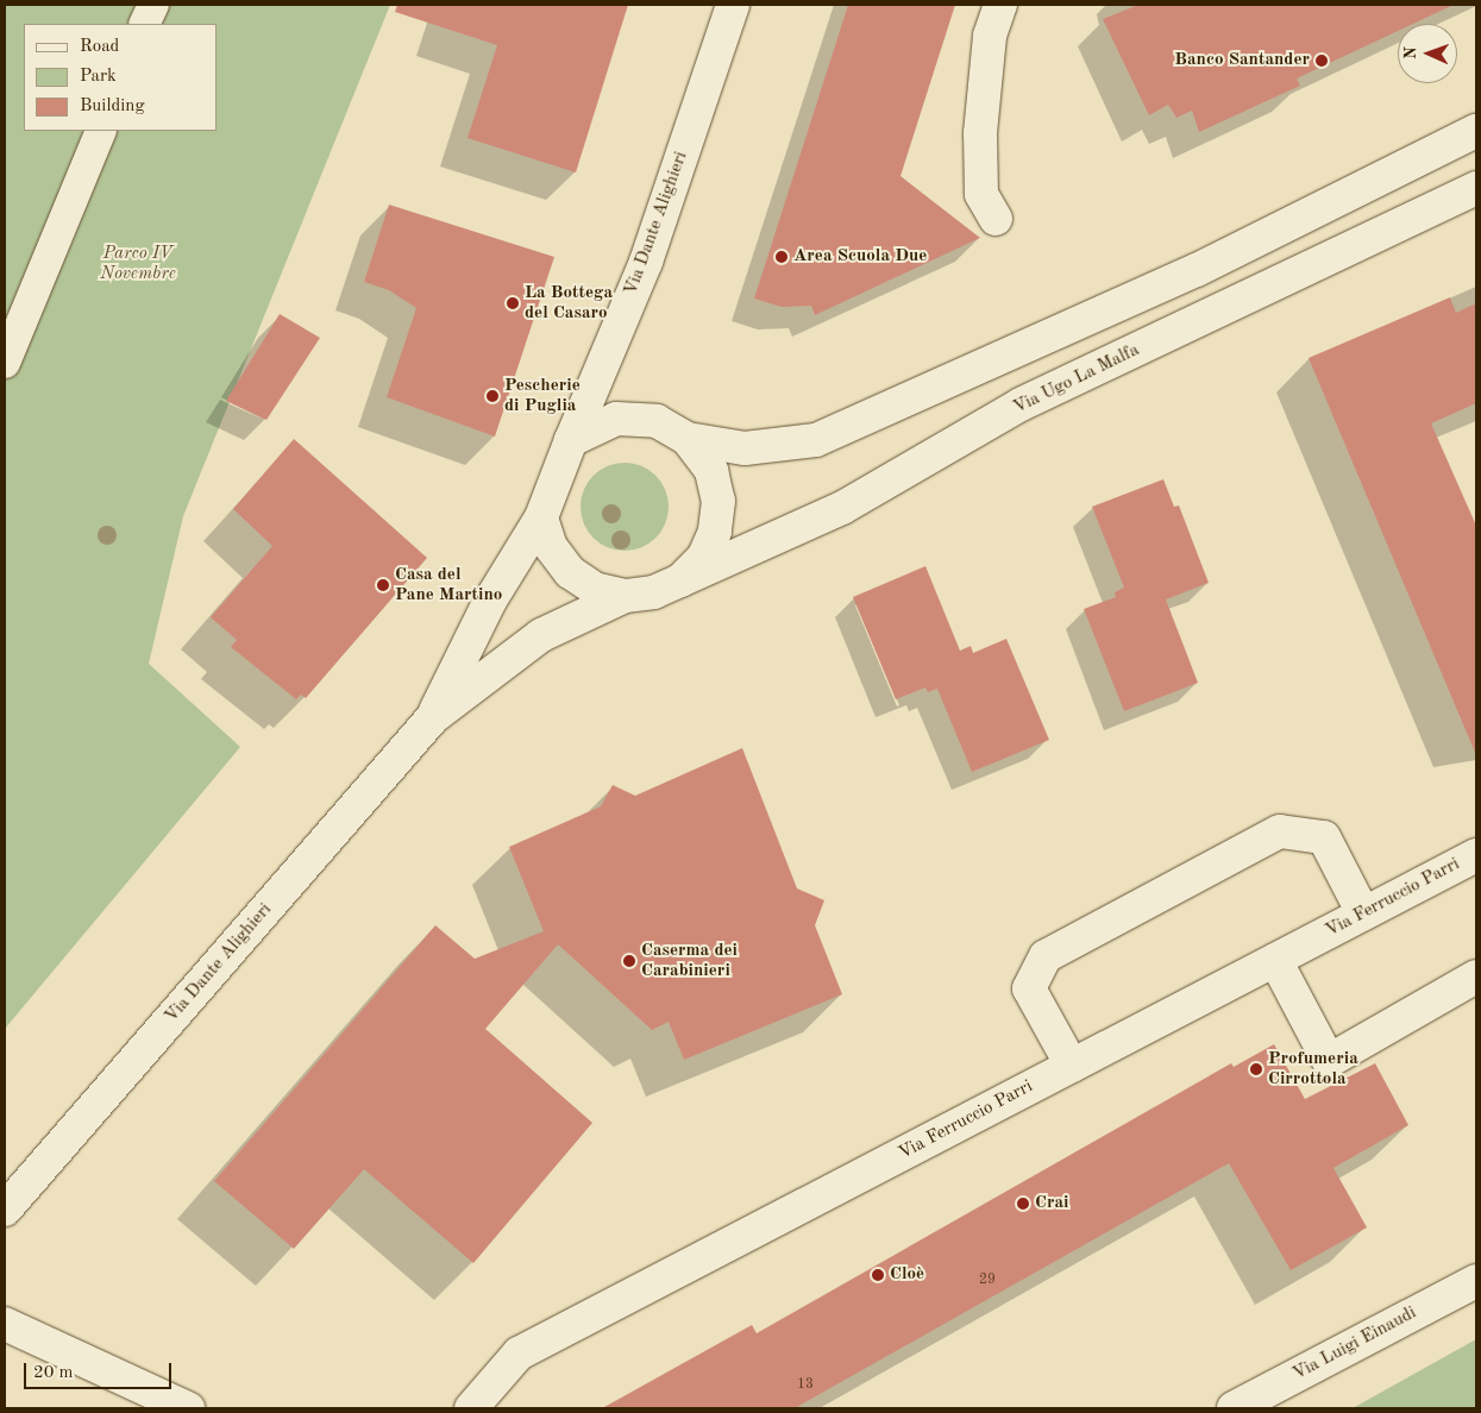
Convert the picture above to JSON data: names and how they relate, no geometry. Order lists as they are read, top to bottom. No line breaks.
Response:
{"streets":{"main road":["Via Dante Alighieri","Via Ugo La Malfa","Via Ferruccio Parri","Via Luigi Einaudi"]},"crossings":[["Via Dante Alighieri","Via Ugo La Malfa"]],"parks":["Parco IV Novembre"],"places":["Banco Santander","Area Scuola Due","La Bottega del Casaro","Pescherie di Puglia","Casa del Pane Martino","Caserma dei Carabinieri","Profumeria Cirrottola","Crai","Cloè"],"house_numbers":["29","13"],"legend":["Road","Park","Building"],"scale_bar":"20 m","north":"left"}
